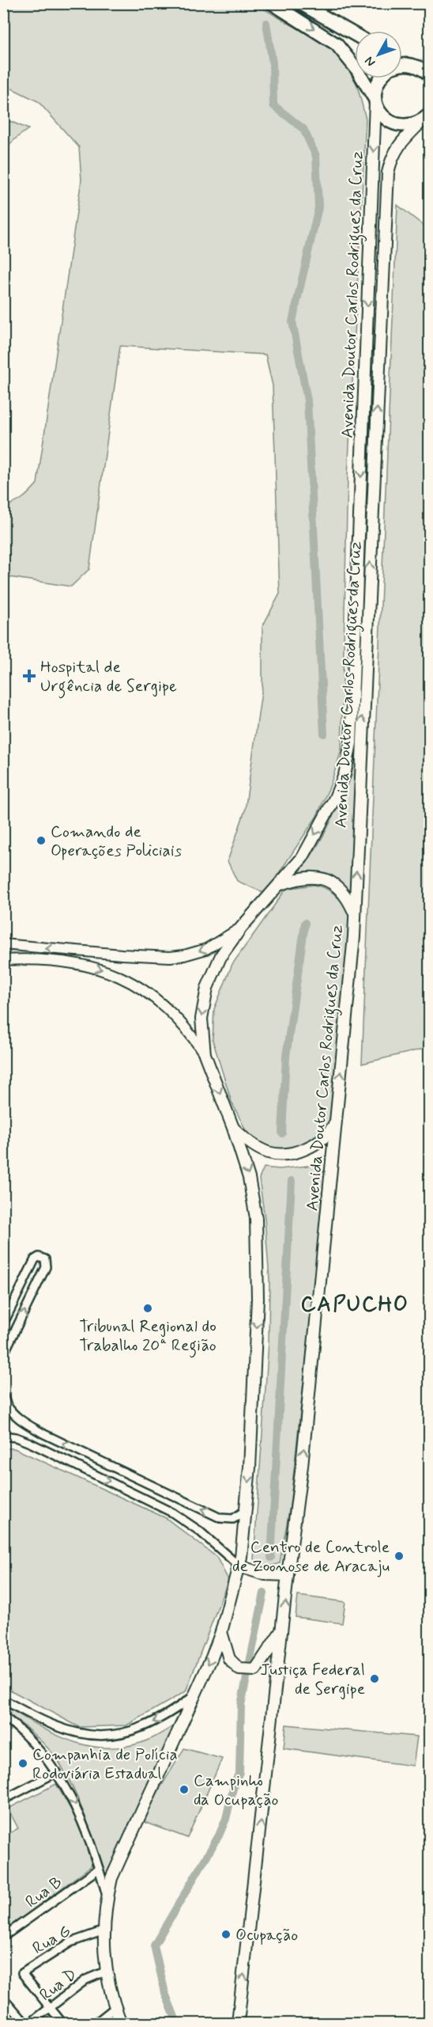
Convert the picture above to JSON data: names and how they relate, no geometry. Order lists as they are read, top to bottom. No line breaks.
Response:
{"streets":{"main road":["Avenida Doutor Carlos Rodrigues da Cruz"],"street":["Rua B","Rua G","Rua D"]},"crossings":[["Rua G","Rua D"]],"districts":["CAPUCHO"],"places":{"health":["Hospital de Urgência de Sergipe"],"other":["Comando de Operações Policiais","Tribunal Regional do Trabalho 20ª Região","Centro de Controle de Zoonose de Aracaju","Justiça Federal de Sergipe","Companhia de Polícia Rodoviária Estadual","Campinho da Ocupação","Ocupação"]},"north":"bottom left"}
